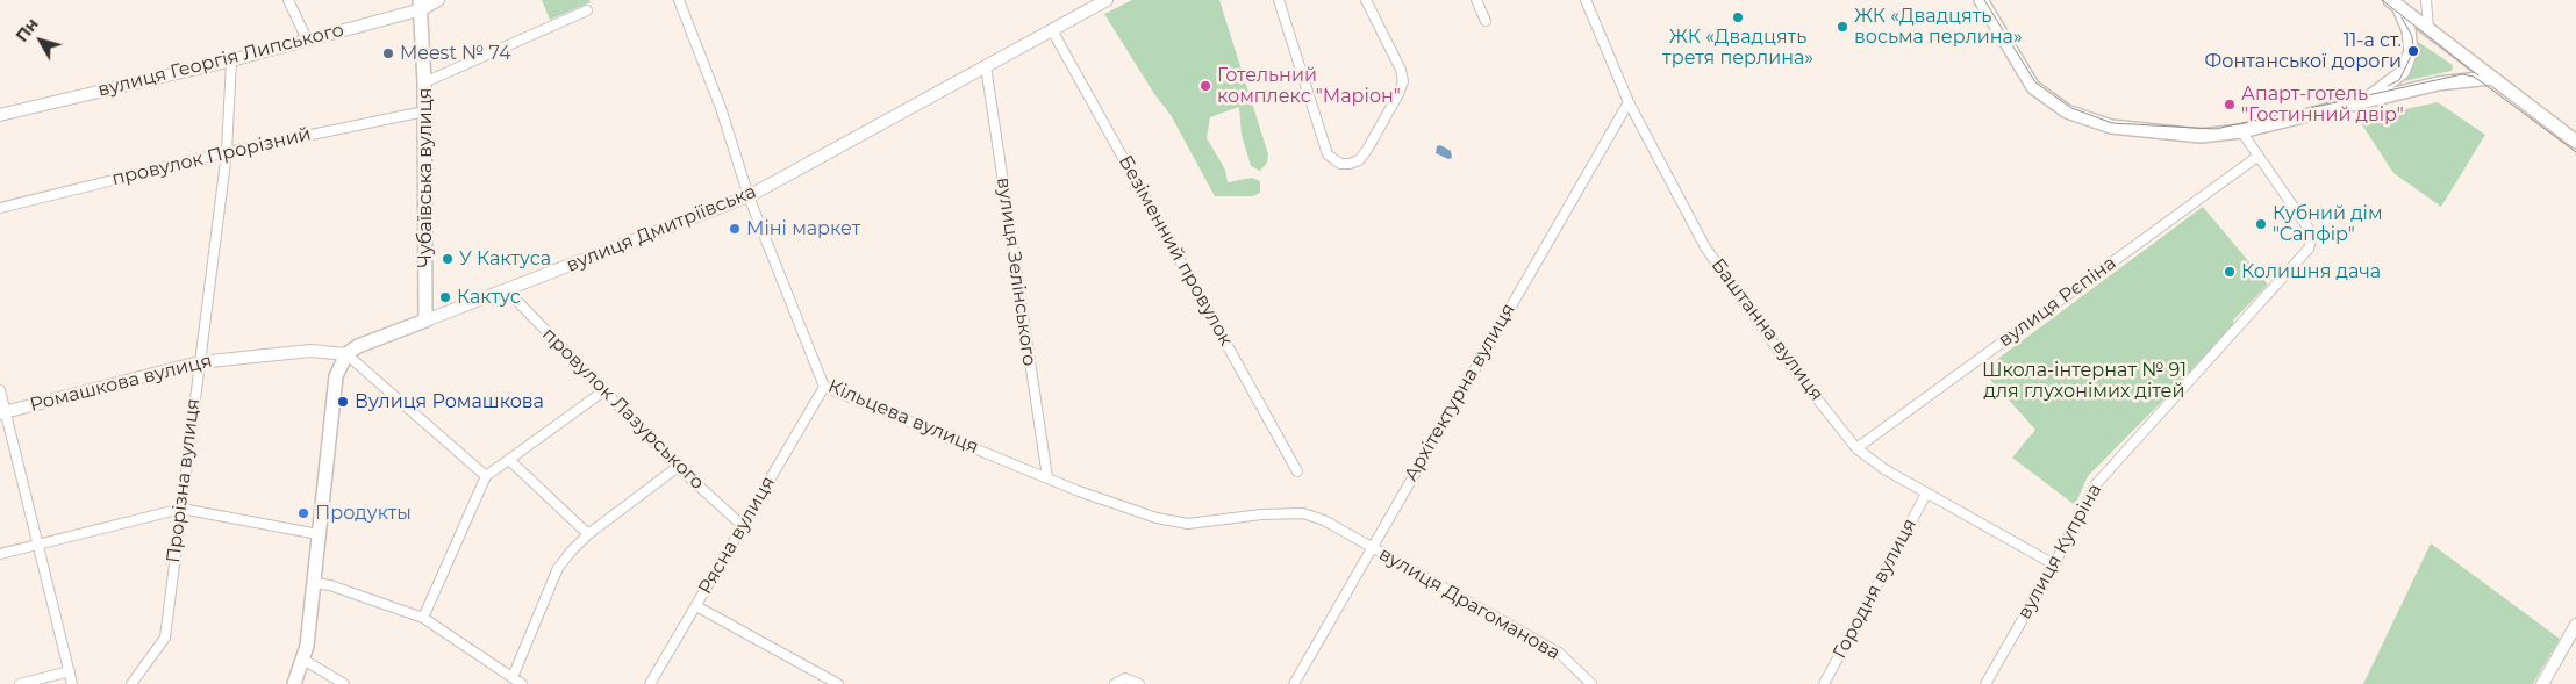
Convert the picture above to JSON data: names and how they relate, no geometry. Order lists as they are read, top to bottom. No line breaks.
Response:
{"streets":{"main road":["Чубаївська вулиця","вулиця Дмитріївська"],"street":["вулиця Георгія Липського","провулок Прорізний","Безіменний провулок","вулиця Зелінського","вулиця Рєпіна","Баштанна вулиця","Ромашкова вулиця","Архітектурна вулиця","провулок Лазурського","Кільцева вулиця","Прорізна вулиця","Рясна вулиця","вулиця Купріна","Городня вулиця","вулиця Драгоманова"]},"crossings":[["вулиця Георгія Липського","Чубаївська вулиця"],["вулиця Георгія Липського","Прорізна вулиця"],["провулок Прорізний","Чубаївська вулиця"],["провулок Прорізний","Прорізна вулиця"],["Чубаївська вулиця","вулиця Дмитріївська"],["вулиця Дмитріївська","Безіменний провулок"],["вулиця Дмитріївська","вулиця Зелінського"],["вулиця Дмитріївська","Ромашкова вулиця"],["вулиця Дмитріївська","провулок Лазурського"],["вулиця Дмитріївська","Кільцева вулиця"],["вулиця Зелінського","Кільцева вулиця"],["вулиця Рєпіна","Баштанна вулиця"],["вулиця Рєпіна","вулиця Купріна"],["Баштанна вулиця","Архітектурна вулиця"],["Баштанна вулиця","вулиця Купріна"],["Баштанна вулиця","Городня вулиця"],["Ромашкова вулиця","Прорізна вулиця"],["Архітектурна вулиця","Кільцева вулиця"],["Архітектурна вулиця","вулиця Драгоманова"],["провулок Лазурського","Рясна вулиця"],["Кільцева вулиця","Рясна вулиця"],["Кільцева вулиця","вулиця Драгоманова"]],"parks":["Школа-інтернат № 91 для глухонімих дітей"],"places":["ЖК «Двадцять третя перлина»","ЖК «Двадцять восьма перлина»","11-а ст. Фонтанської дороги","Meest № 74","Готельний комплекс \"Маріон\"","Апарт-готель \"Гостинний двір\"","Кубний дім \"Сапфір\"","Міні маркет","У Кактуса","Колишня дача","Кактус","Вулиця Ромашкова","Продукты"],"north":"top left"}
